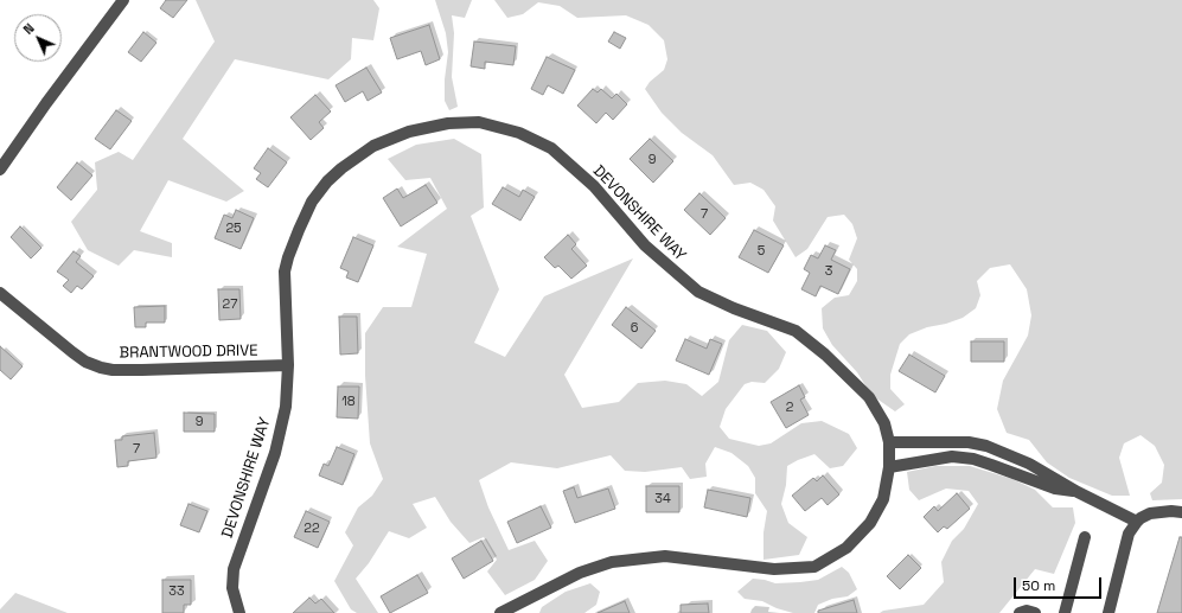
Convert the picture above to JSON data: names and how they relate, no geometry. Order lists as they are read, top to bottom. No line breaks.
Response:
{"streets":{"street":["DEVONSHIRE WAY","BRANTWOOD DRIVE"]},"crossings":[["DEVONSHIRE WAY","BRANTWOOD DRIVE"]],"house_numbers":["9","7","25","5","3","27","6","18","2","9","7","34","22","33"],"scale_bar":"50 m","north":"top left"}
